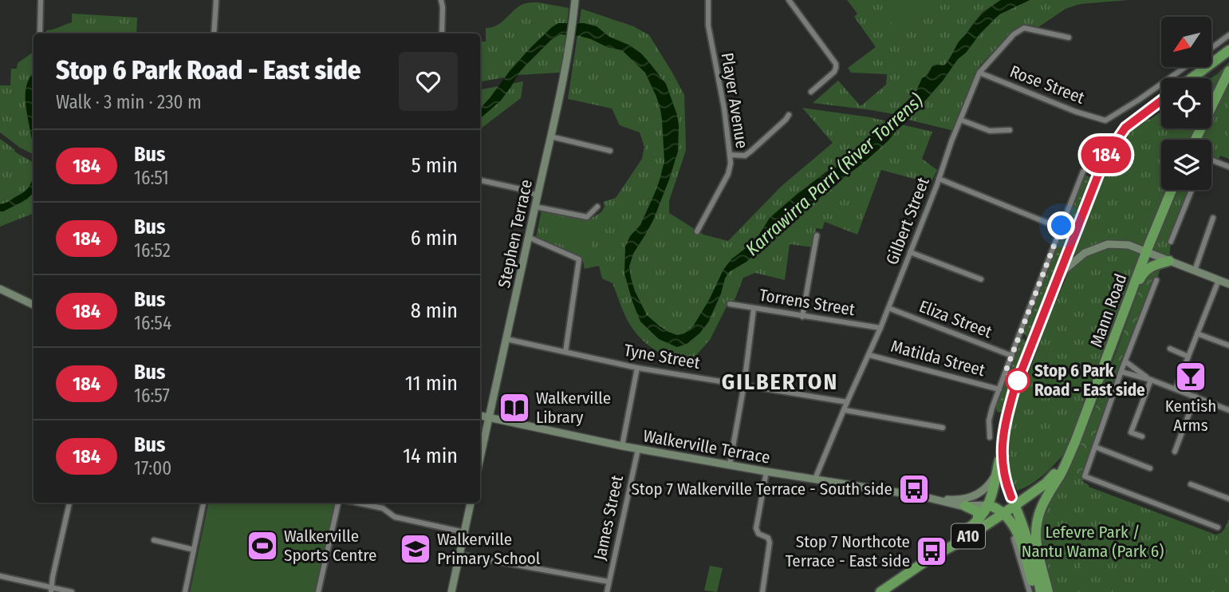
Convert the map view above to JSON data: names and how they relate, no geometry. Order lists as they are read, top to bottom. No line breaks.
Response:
{"streets":{"highway":["Mann Road","A10"],"main road":["Stephen Terrace","Walkerville Terrace"],"street":["Rose Street","Player Avenue","Gilbert Street","Torrens Street","Eliza Street","Tyne Street","Matilda Street","James Street"]},"crossings":[["Rose Street","Gilbert Street"],["Gilbert Street","Torrens Street"],["Gilbert Street","Eliza Street"],["Gilbert Street","Tyne Street"],["Gilbert Street","Matilda Street"],["Gilbert Street","Walkerville Terrace"],["Stephen Terrace","Tyne Street"],["Stephen Terrace","Walkerville Terrace"],["Walkerville Terrace","James Street"],["Walkerville Terrace","A10"]],"districts":["GILBERTON"],"water":["Karrawirra Parri (River Torrens)"],"parks":["Lefevre Park / Nantu Wama (Park 6)"],"places":{"bar":["Kentish Arms"],"other":["Stop 6 Park Road - East side"],"library":["Walkerville Library"],"bus stop":["Stop 7 Walkerville Terrace - South side","Stop 7 Northcote Terrace - East side"],"sports":["Walkerville Sports Centre"],"school or university":["Walkerville Primary School"]},"lines":["bus line 184"],"north":"bottom left","page":{"on_map":"184","heading":["Stop 6 Park Road - East side","Walk · 3 min · 230 m"],"list":[{"mark":"184","name":"Bus","note":"16:51","value":"5 min"},{"mark":"184","name":"Bus","note":"16:52","value":"6 min"},{"mark":"184","name":"Bus","note":"16:54","value":"8 min"},{"mark":"184","name":"Bus","note":"16:57","value":"11 min"},{"mark":"184","name":"Bus","note":"17:00","value":"14 min"}]}}
